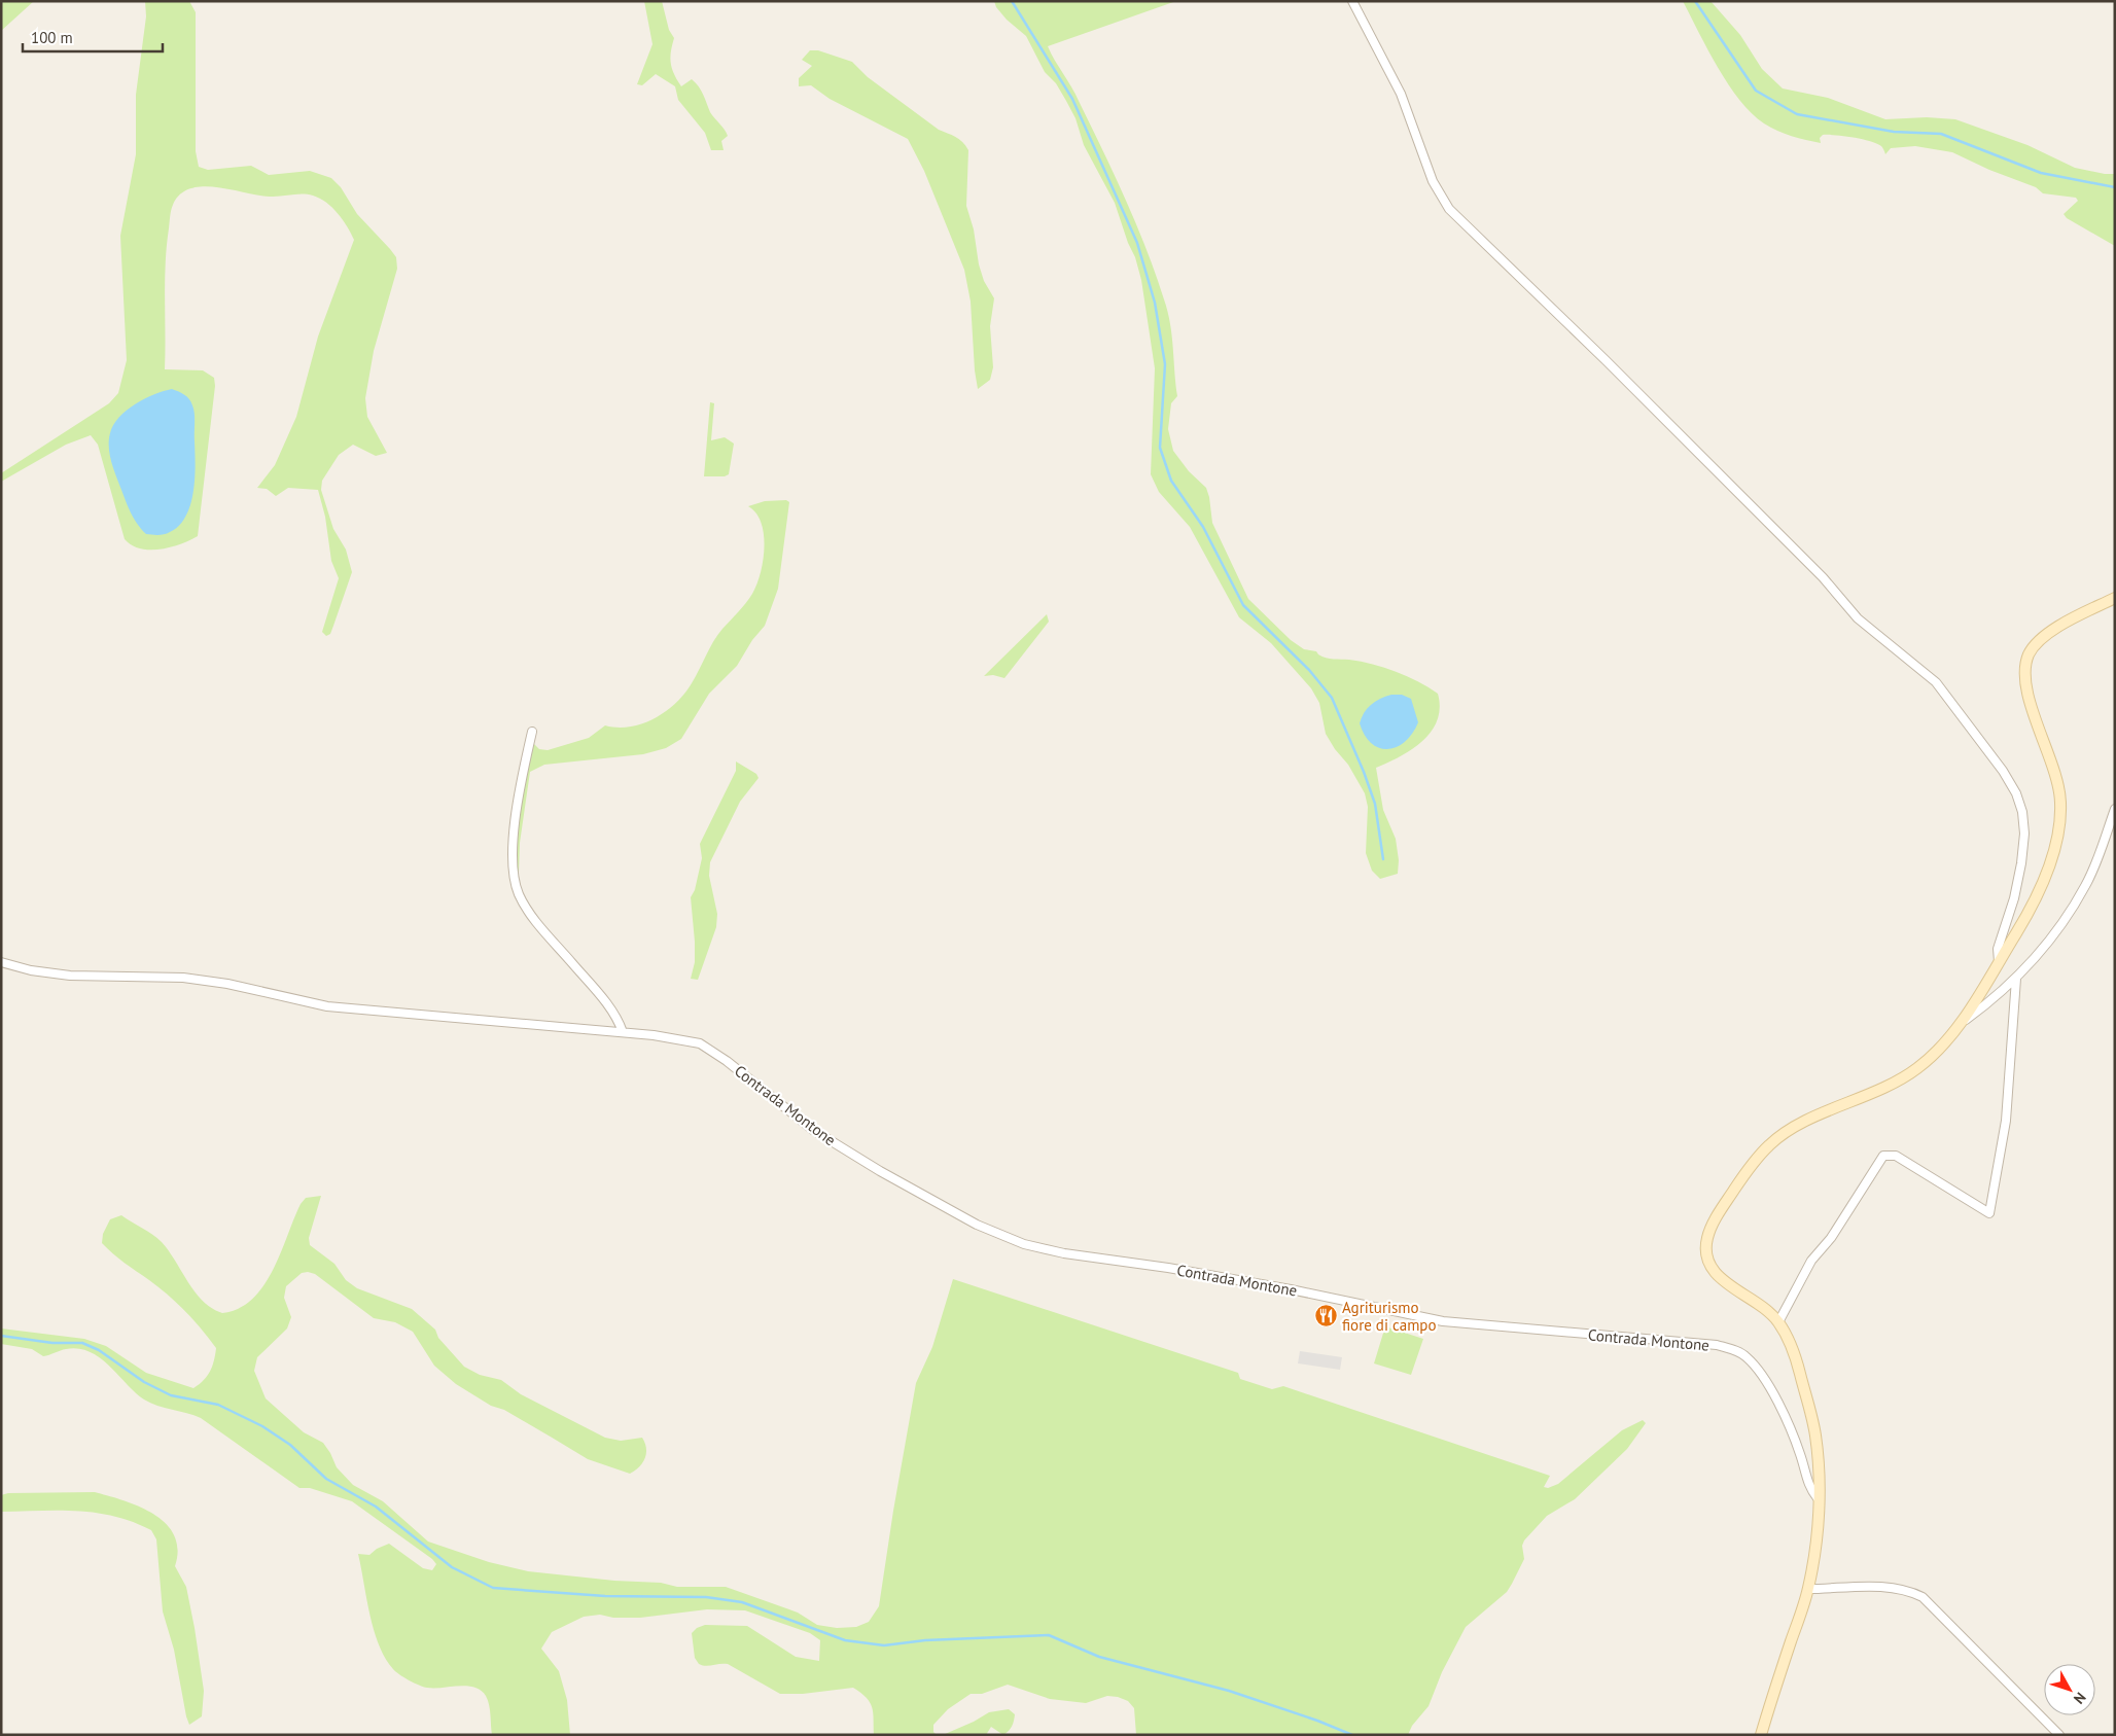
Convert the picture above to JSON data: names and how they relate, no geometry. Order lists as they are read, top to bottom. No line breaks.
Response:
{"streets":{"street":["Contrada Montone"]},"places":{"restaurant":["Agriturismo fiore di campo"]},"scale_bar":"100 m","north":"bottom right"}
